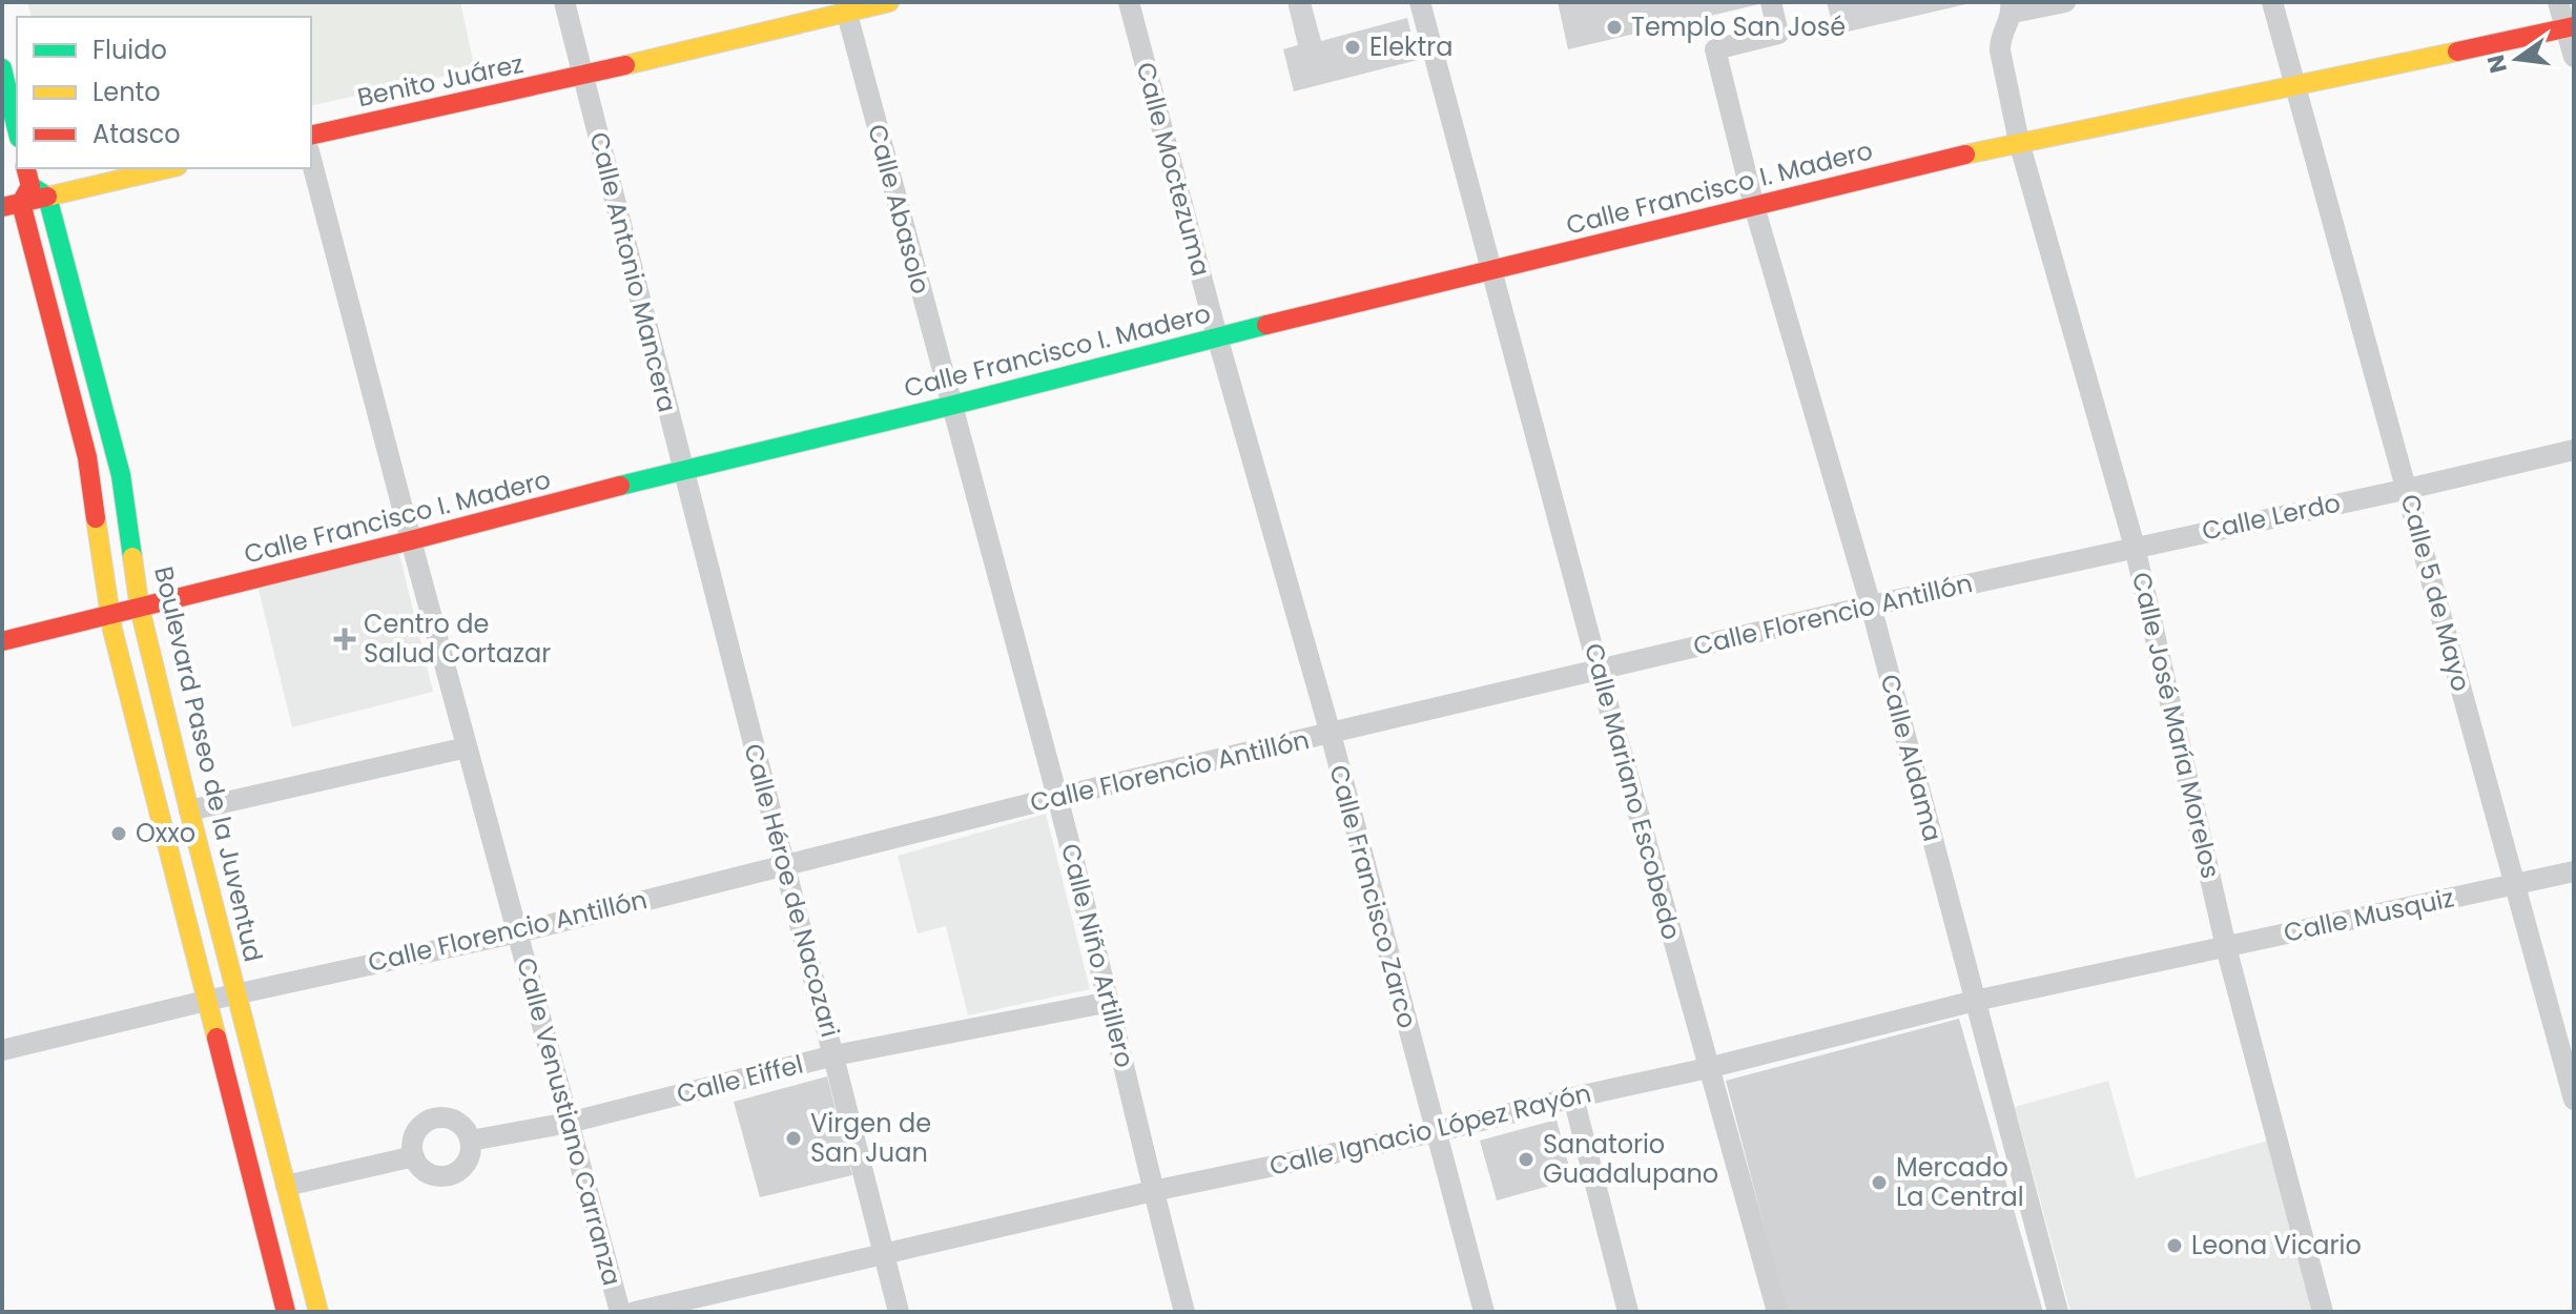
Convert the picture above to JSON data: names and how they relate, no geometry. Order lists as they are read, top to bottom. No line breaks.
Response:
{"streets":{"street":["Benito Juárez","Calle Moctezuma","Calle Francisco I. Madero","Calle Abasolo","Calle Antonio Mancera","Calle Lerdo","Calle 5 de Mayo","Calle Florencio Antillón","Calle José María Morelos","Calle Aldama","Boulevard Paseo de la Juventud","Calle Mariano Escobedo","Calle Héroe de Nacozari","Calle Francisco Zarco","Calle Musquiz","Calle Niño Artillero","Calle Eiffel","Calle Venustiano Carranza","Calle Ignacio López Rayón"]},"crossings":[["Benito Juárez","Calle Abasolo"],["Benito Juárez","Calle Antonio Mancera"],["Calle Moctezuma","Calle Francisco I. Madero"],["Calle Moctezuma","Calle Francisco Zarco"],["Calle Francisco I. Madero","Calle Abasolo"],["Calle Francisco I. Madero","Calle Antonio Mancera"],["Calle Francisco I. Madero","Calle 5 de Mayo"],["Calle Francisco I. Madero","Calle José María Morelos"],["Calle Francisco I. Madero","Calle Aldama"],["Calle Francisco I. Madero","Boulevard Paseo de la Juventud"],["Calle Francisco I. Madero","Calle Mariano Escobedo"],["Calle Francisco I. Madero","Calle Héroe de Nacozari"],["Calle Francisco I. Madero","Calle Francisco Zarco"],["Calle Francisco I. Madero","Calle Niño Artillero"],["Calle Francisco I. Madero","Calle Venustiano Carranza"],["Calle Abasolo","Calle Niño Artillero"],["Calle Antonio Mancera","Calle Héroe de Nacozari"],["Calle Lerdo","Calle 5 de Mayo"],["Calle Lerdo","Calle Florencio Antillón"],["Calle Lerdo","Calle José María Morelos"],["Calle 5 de Mayo","Calle Musquiz"],["Calle Florencio Antillón","Calle José María Morelos"],["Calle Florencio Antillón","Calle Aldama"],["Calle Florencio Antillón","Boulevard Paseo de la Juventud"],["Calle Florencio Antillón","Calle Mariano Escobedo"],["Calle Florencio Antillón","Calle Héroe de Nacozari"],["Calle Florencio Antillón","Calle Francisco Zarco"],["Calle Florencio Antillón","Calle Niño Artillero"],["Calle Florencio Antillón","Calle Venustiano Carranza"],["Calle José María Morelos","Calle Musquiz"],["Calle José María Morelos","Calle Ignacio López Rayón"],["Calle Aldama","Calle Ignacio López Rayón"],["Calle Mariano Escobedo","Calle Ignacio López Rayón"],["Calle Héroe de Nacozari","Calle Eiffel"],["Calle Héroe de Nacozari","Calle Ignacio López Rayón"],["Calle Francisco Zarco","Calle Ignacio López Rayón"],["Calle Musquiz","Calle Ignacio López Rayón"],["Calle Niño Artillero","Calle Eiffel"],["Calle Niño Artillero","Calle Ignacio López Rayón"],["Calle Eiffel","Calle Venustiano Carranza"]],"places":{"other":["Templo San José","Elektra","Oxxo","Virgen de San Juan","Sanatorio Guadalupano","Mercado La Central","Leona Vicario"],"health":["Centro de Salud Cortazar"]},"legend":["Fluido","Lento","Atasco"],"north":"left"}
